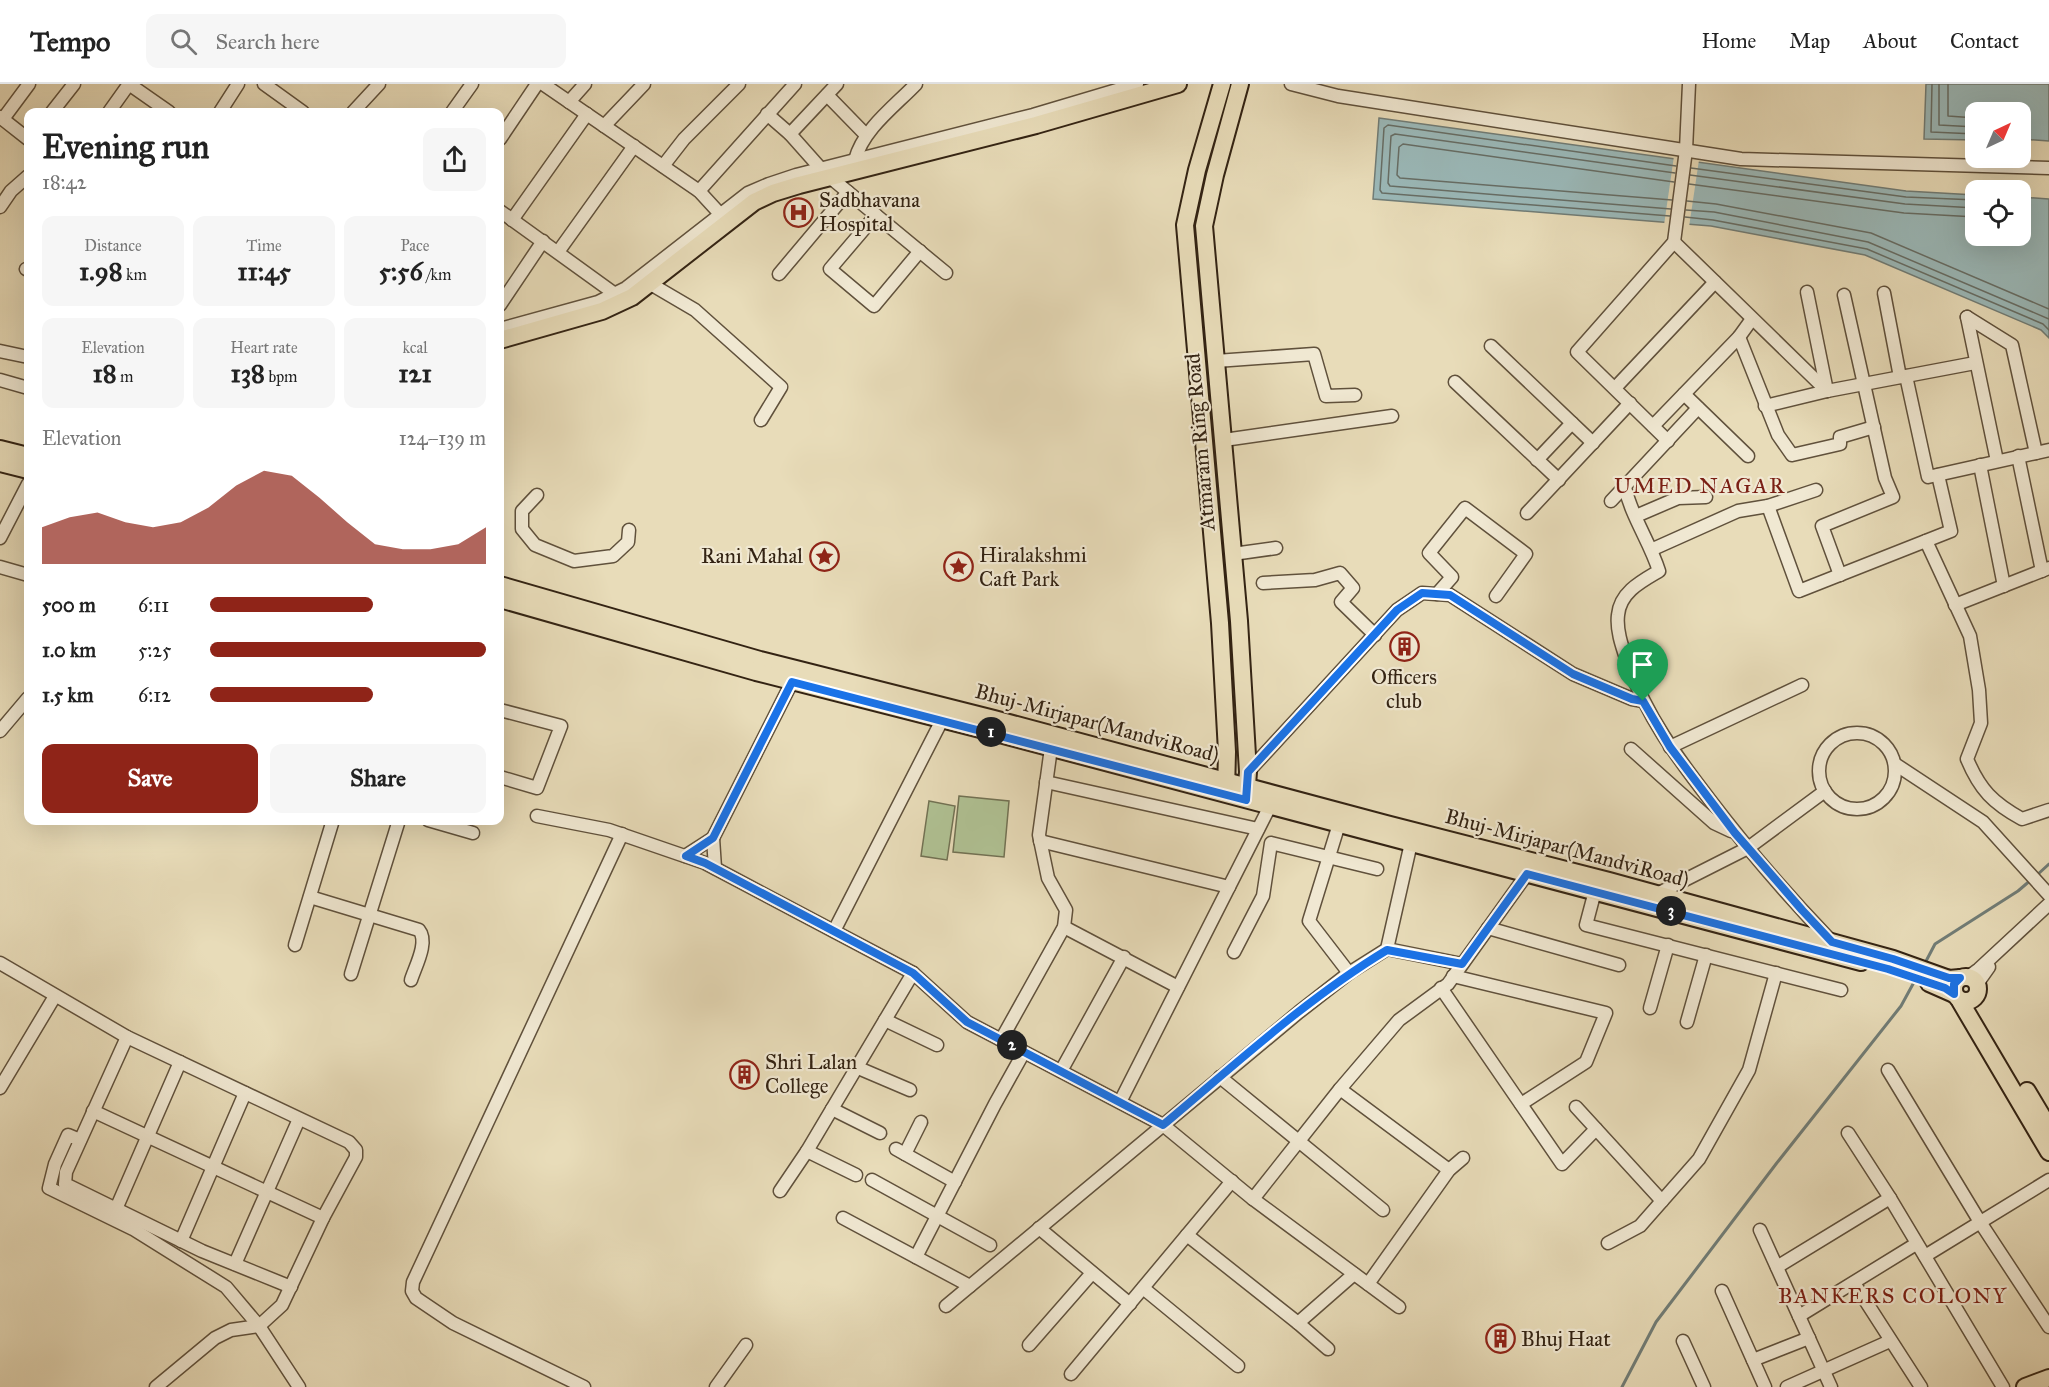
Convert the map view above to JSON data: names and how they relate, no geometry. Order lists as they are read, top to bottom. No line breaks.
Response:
{"streets":{"main road":["Atmaram Ring Road","Bhuj-Mirjapar(MandviRoad)"]},"crossings":[["Atmaram Ring Road","Bhuj-Mirjapar(MandviRoad)"]],"districts":["UMED NAGAR","BANKERS COLONY"],"places":{"hospital":["Sadbhavana Hospital"],"place":["Rani Mahal","Hiralakshmi Caft Park"],"building":["Officers club","Shri Lalan College","Bhuj Haat"]},"north":"top right","page":{"header":"Tempo","search":"Search here","nav":["Home","Map","About","Contact"],"heading":["Evening run","18:42"],"stats":[["Distance","1.98 km"],["Time","11:45"],["Pace","5:56 /km"],["Elevation","18 m"],["Heart rate","138 bpm"],["kcal","121"]],"chart":["Elevation","124–139 m"],"list":[{"name":"500 m","note":"6:11"},{"name":"1.0 km","note":"5:25"},{"name":"1.5 km","note":"6:12"}],"pins":["1","3","2"],"buttons":["Save","Share"]}}
